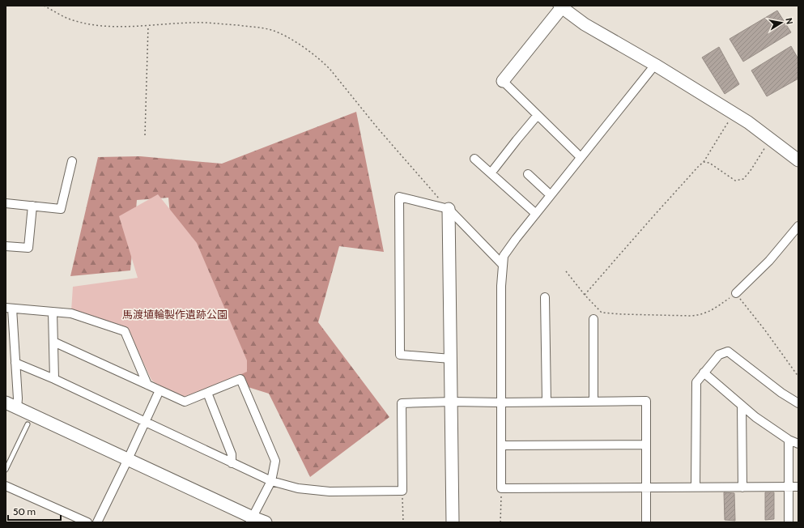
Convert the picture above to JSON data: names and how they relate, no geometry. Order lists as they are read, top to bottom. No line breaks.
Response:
{"parks":["馬渡埴輪製作遺跡公園"],"scale_bar":"50 m","north":"right"}
